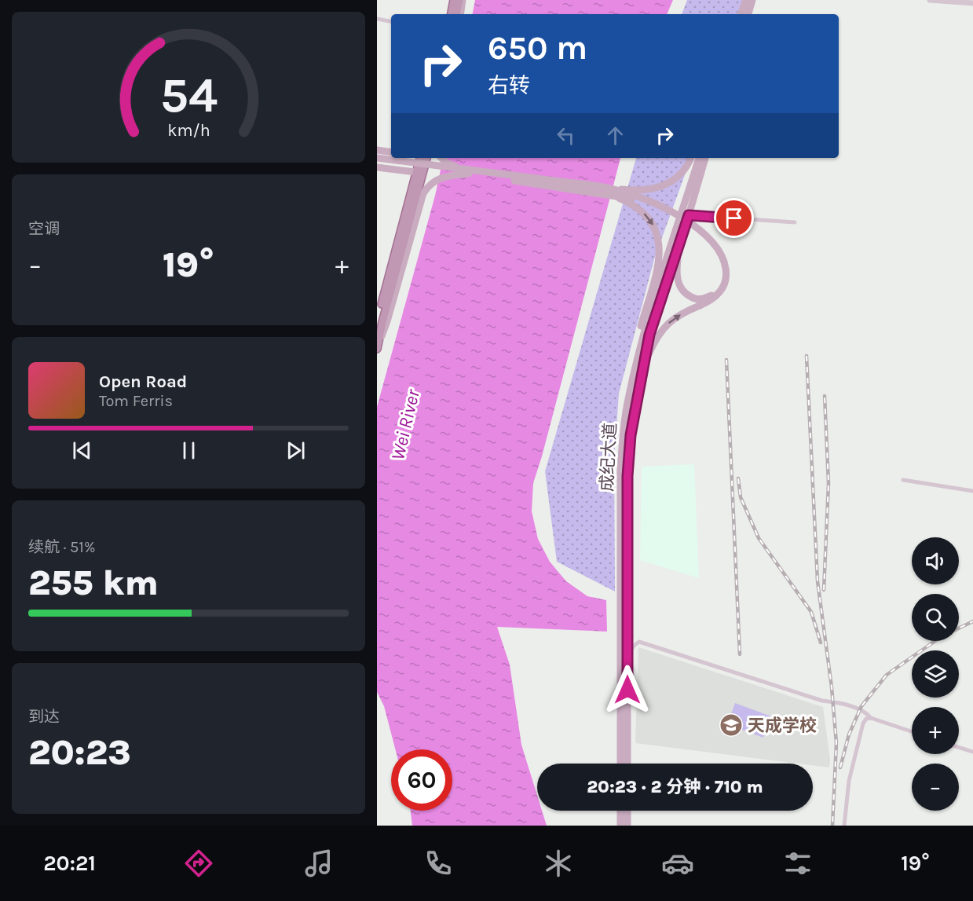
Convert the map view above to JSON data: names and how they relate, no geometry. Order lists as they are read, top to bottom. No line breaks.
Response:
{"streets":{"main road":["成纪大道"]},"water":["Wei River"],"places":{"school or university":["天成学校"]},"page":{"turn":["650 m","右转"],"tile":["空调",["续航 · 51%","255 km"],["到达","20:23"]],"heat":["−","19°","+"],"song":["Open Road","Tom Ferris"],"map_buttons":["+","−"],"limit":"60","trip":"20:23 · 2 分钟 · 710 m","tabs":["20:21","19°"],"gauge":["54","km/h"]}}
